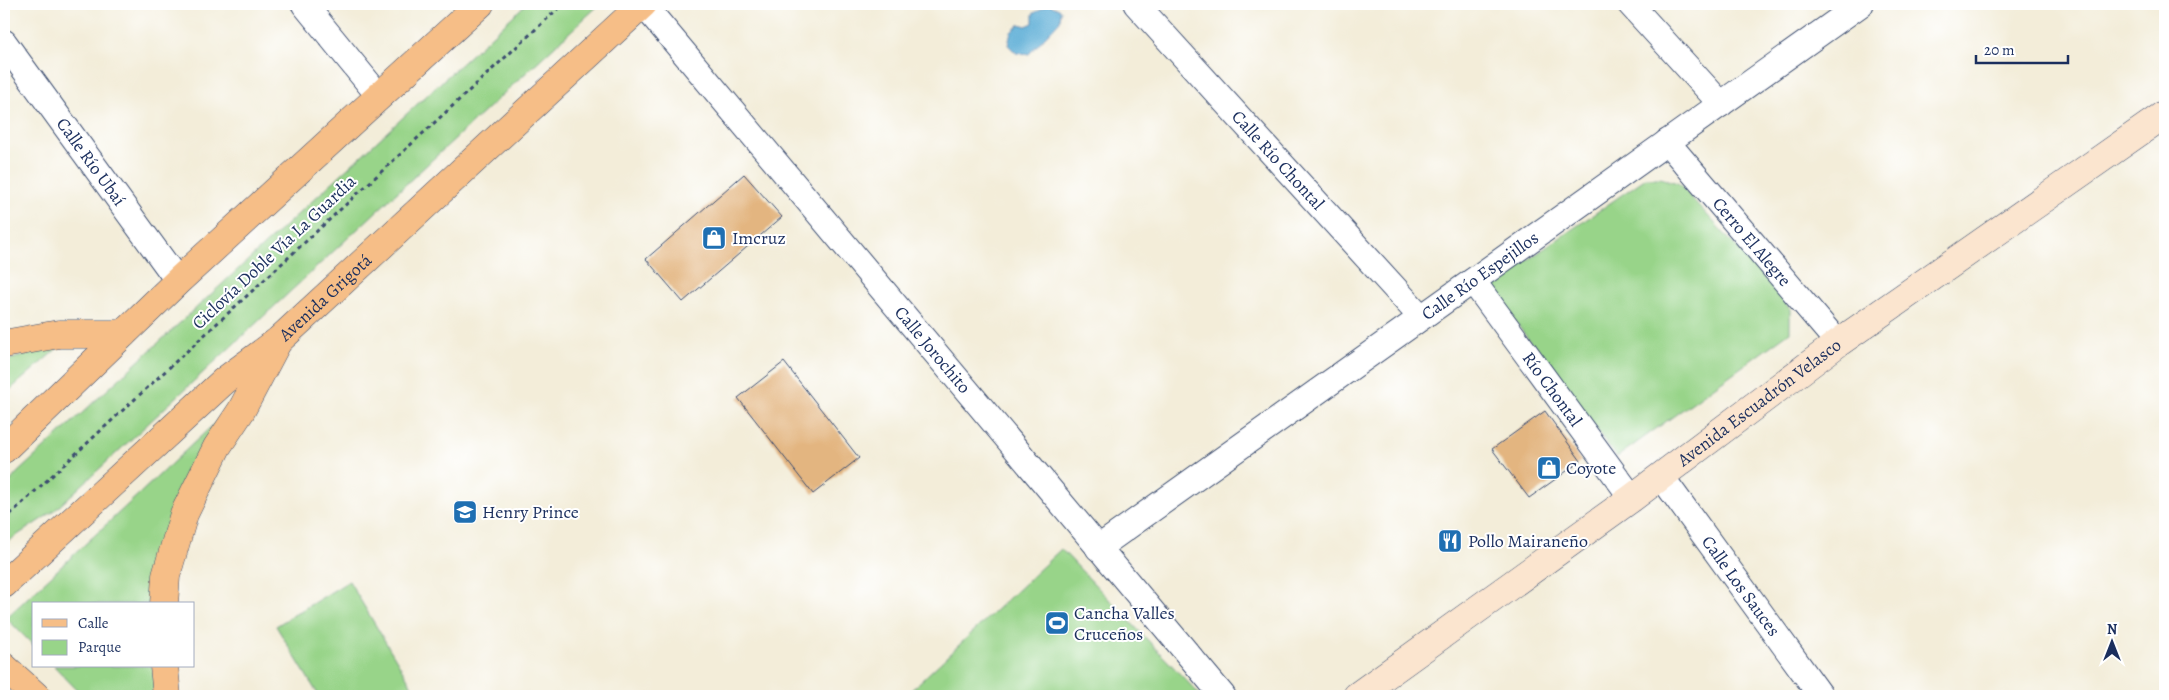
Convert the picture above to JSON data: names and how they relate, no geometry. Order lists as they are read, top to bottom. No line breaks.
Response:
{"streets":{"main road":["Avenida Grigotá"],"street":["Calle Río Chontal","Calle Río Ubaí","Cerro El Alegre","Calle Río Espejillos","Calle Jorochito","Río Chontal","Avenida Escuadrón Velasco","Calle Los Sauces"],"path":["Ciclovía Doble Vía La Guardia"]},"crossings":[["Calle Río Chontal","Calle Río Espejillos"],["Cerro El Alegre","Calle Río Espejillos"],["Cerro El Alegre","Avenida Escuadrón Velasco"],["Calle Río Espejillos","Calle Jorochito"],["Calle Río Espejillos","Río Chontal"],["Avenida Grigotá","Calle Jorochito"],["Río Chontal","Avenida Escuadrón Velasco"],["Avenida Escuadrón Velasco","Calle Los Sauces"]],"places":{"shop":["Imcruz","Coyote"],"school or university":["Henry Prince"],"restaurant":["Pollo Mairaneño"],"sports":["Cancha Valles Cruceños"]},"legend":["Calle","Parque"],"scale_bar":"20 m","north":"top"}
